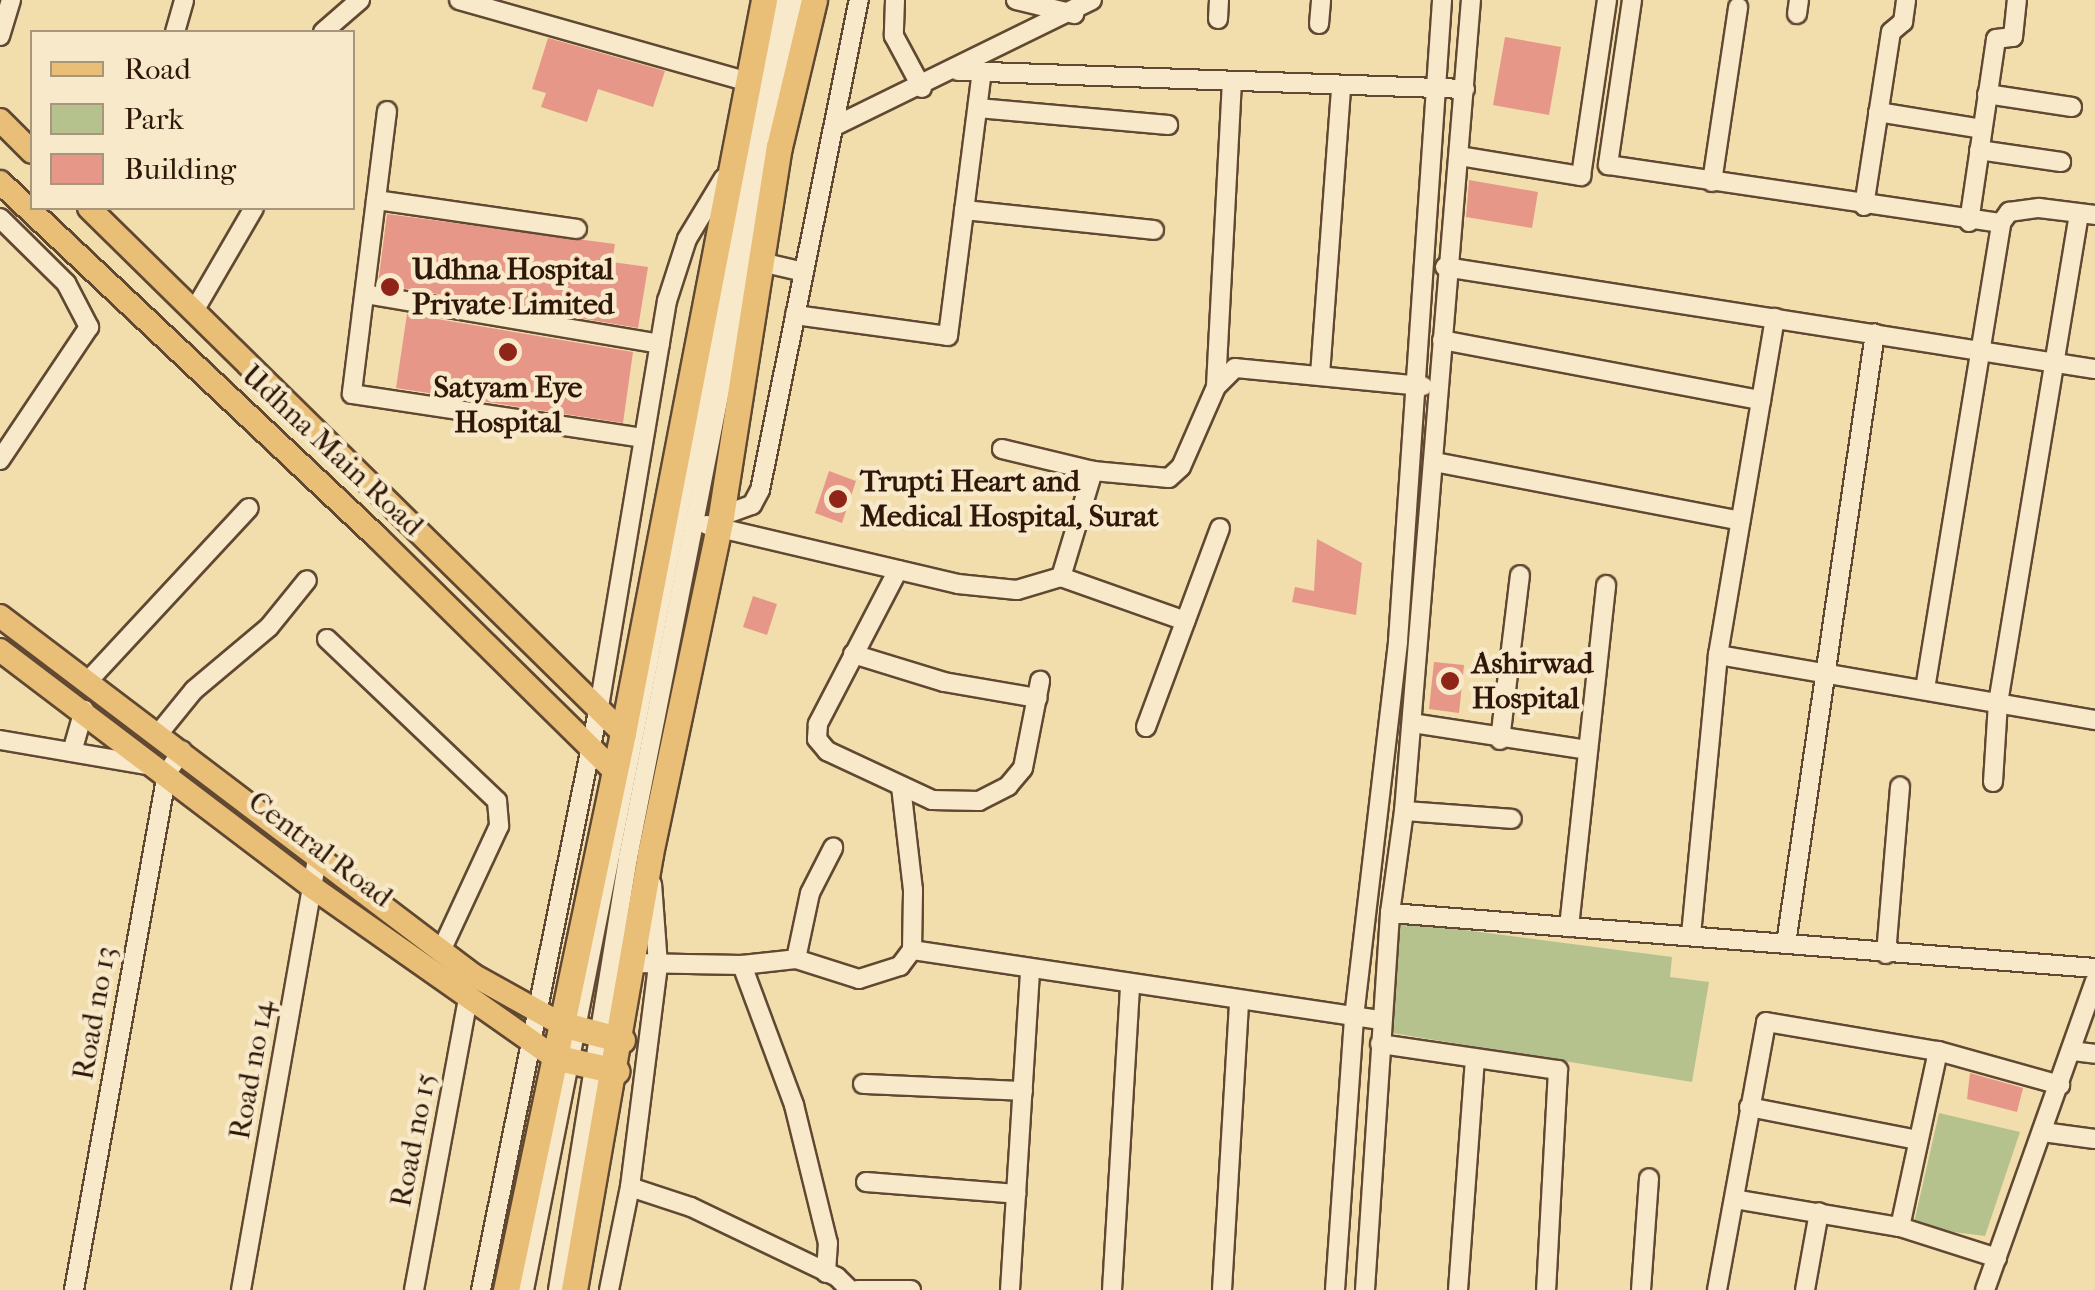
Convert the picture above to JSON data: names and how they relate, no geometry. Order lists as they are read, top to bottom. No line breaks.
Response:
{"streets":{"main road":["Udhna Main Road","Central Road"],"street":["Road no 13","Road no 14","Road no 15"]},"crossings":[["Central Road","Road no 13"],["Central Road","Road no 14"],["Central Road","Road no 15"]],"places":["Udhna Hospital Private Limited","Satyam Eye Hospital","Trupti Heart and Medical Hospital, Surat","Ashirwad Hospital"],"legend":["Road","Park","Building"]}
